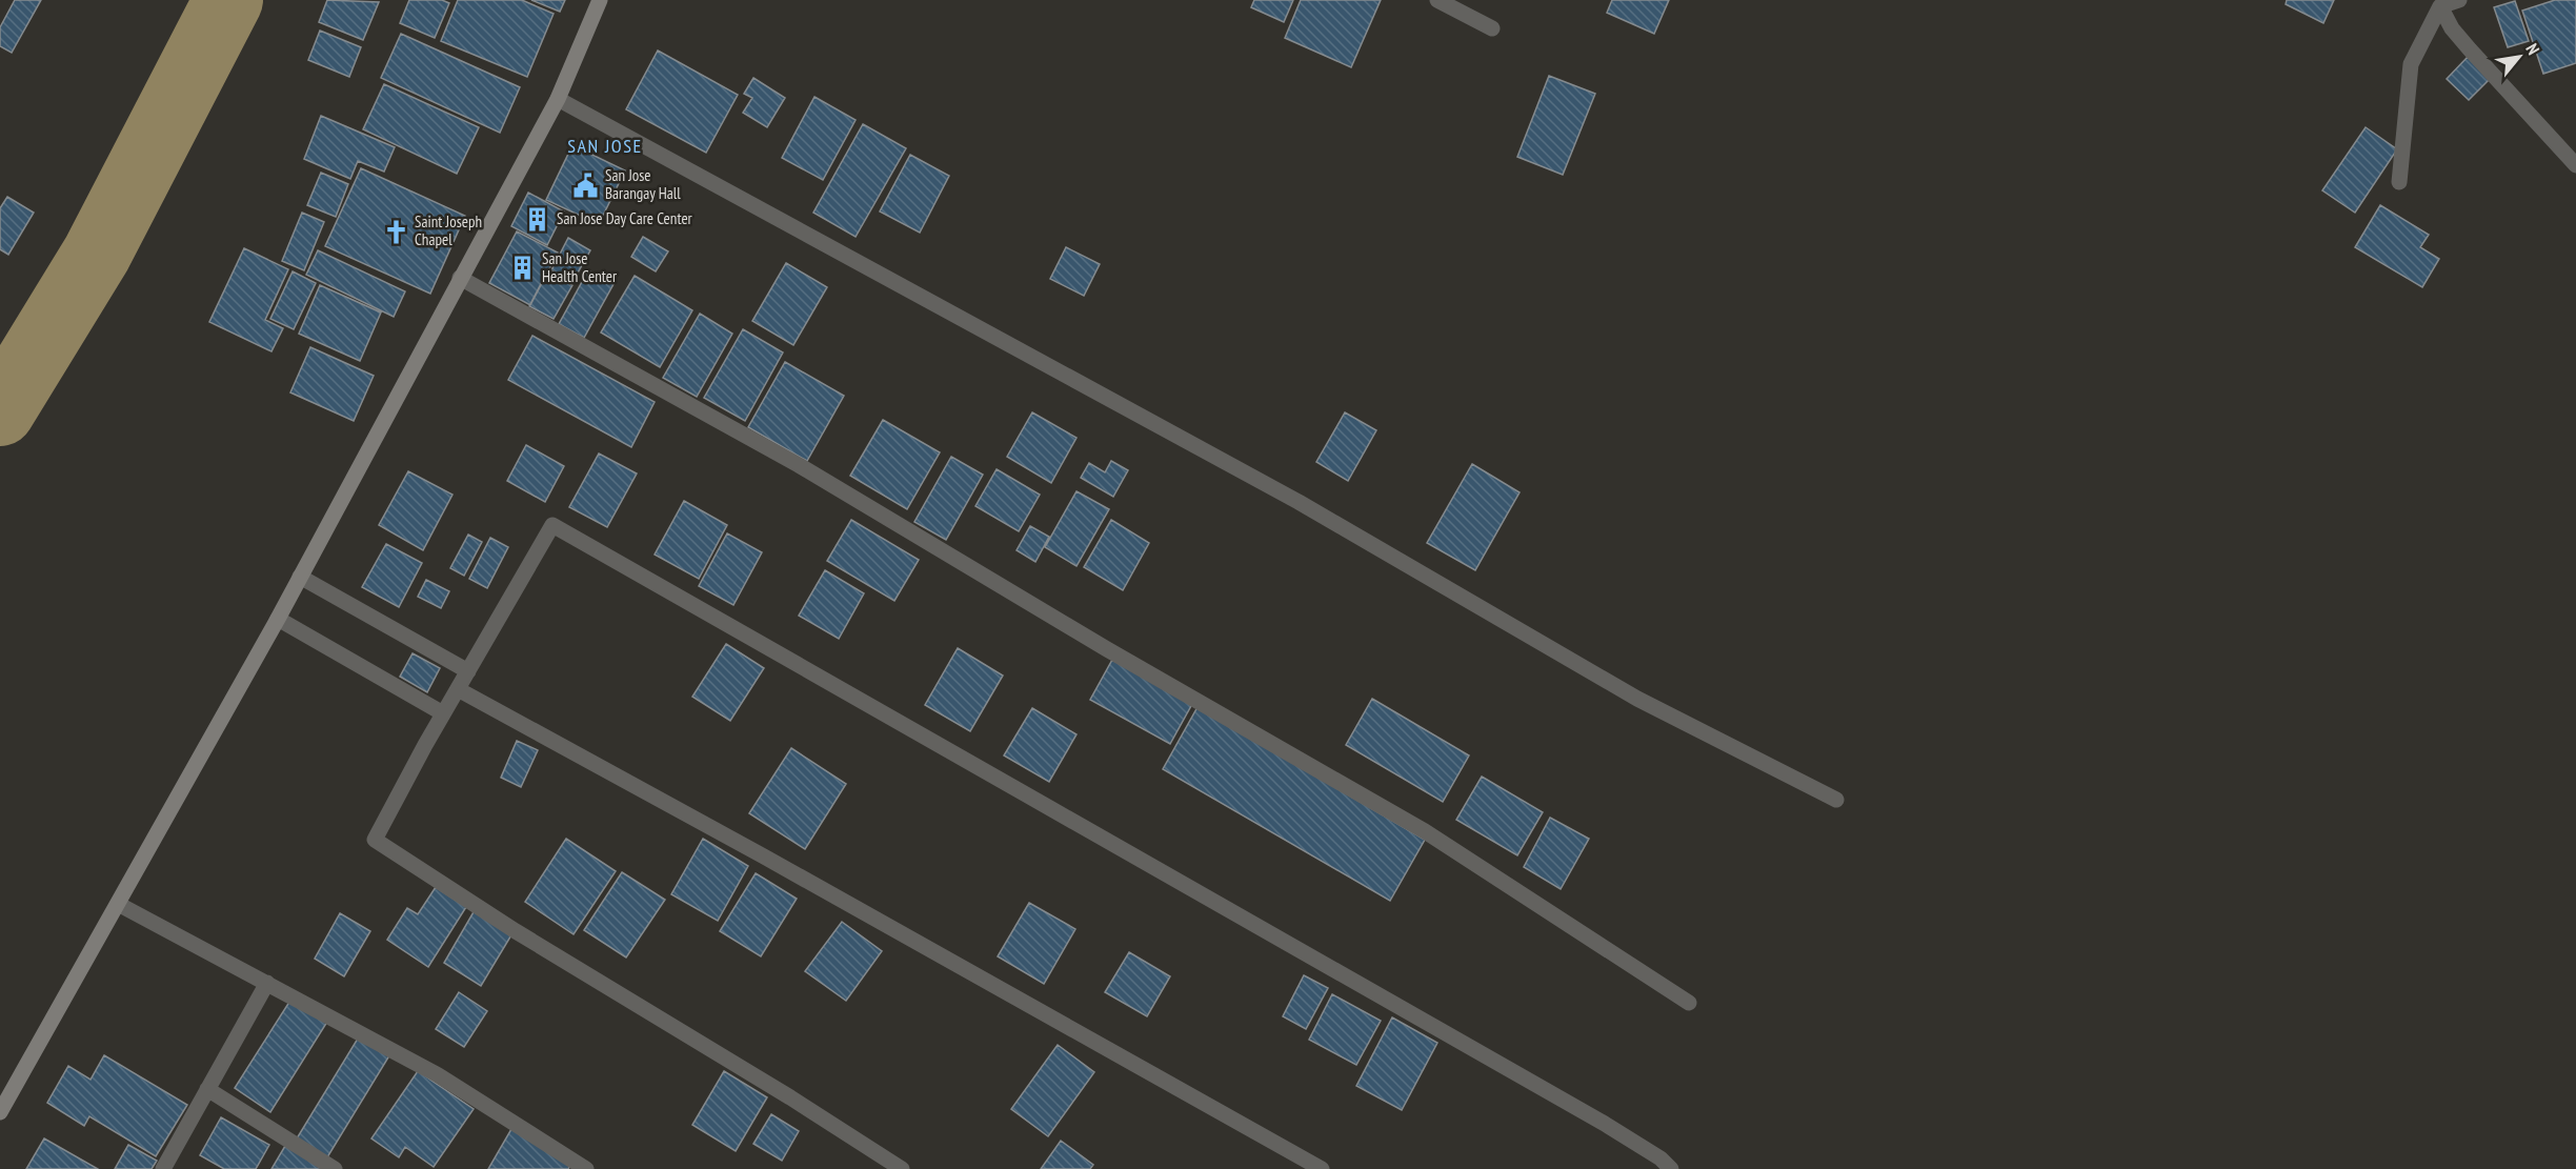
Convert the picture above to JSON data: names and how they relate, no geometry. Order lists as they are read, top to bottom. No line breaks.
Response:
{"districts":["SAN JOSE"],"places":{"public building":["San Jose Barangay Hall"],"building":["San Jose Day Care Center","San Jose Health Center"],"church":["Saint Joseph Chapel"]},"north":"top right"}
